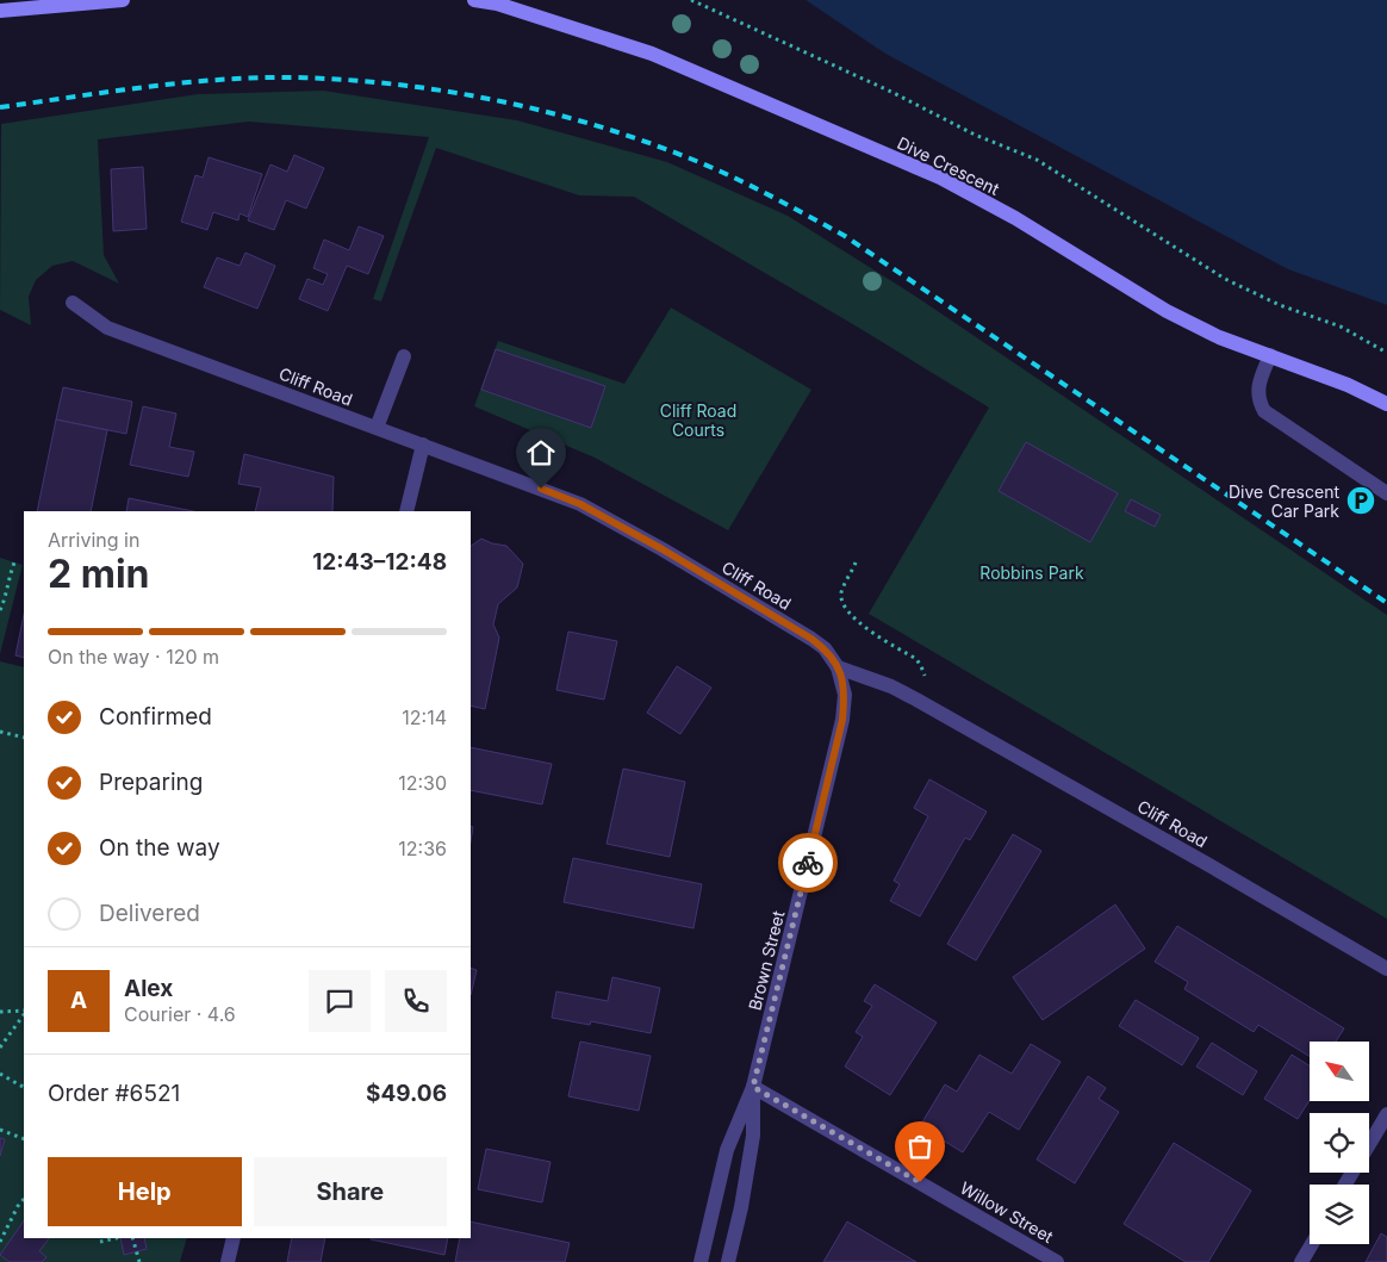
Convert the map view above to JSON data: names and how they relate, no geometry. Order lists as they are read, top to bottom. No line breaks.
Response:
{"streets":{"main road":["Dive Crescent"],"street":["Cliff Road","Brown Street","Willow Street"]},"crossings":[["Cliff Road","Brown Street"],["Brown Street","Willow Street"]],"parks":["Cliff Road Courts","Robbins Park"],"places":{"parking":["Dive Crescent Car Park"]},"north":"top left","page":{"heading":["2 min","Arriving in","12:43–12:48"],"panel":["Alex","Courier · 4.6","Order #6521","$49.06"],"bar":"On the way · 120 m","list":[["Confirmed","12:14"],["Preparing","12:30"],["On the way","12:36"],"Delivered"],"round":"A","buttons":["Help","Share"]}}
